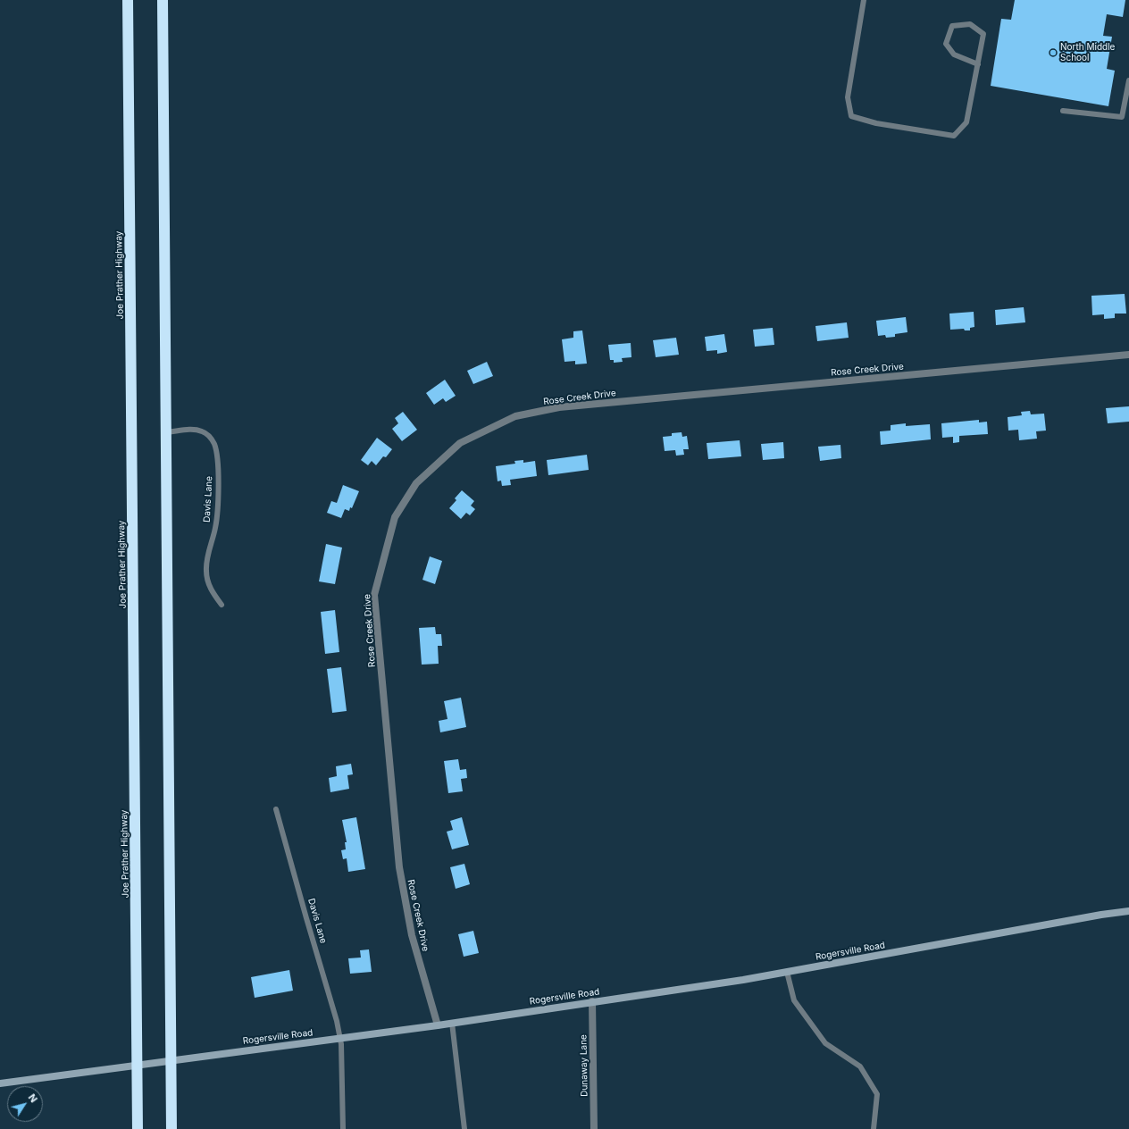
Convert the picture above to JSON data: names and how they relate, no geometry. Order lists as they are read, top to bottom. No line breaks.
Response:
{"streets":{"highway":["Joe Prather Highway"],"street":["Rose Creek Drive","Rogersville Road","Dunaway Lane"],"lane":["Davis Lane"]},"crossings":[["Joe Prather Highway","Rogersville Road"],["Rose Creek Drive","Rogersville Road"],["Davis Lane","Rogersville Road"],["Rogersville Road","Dunaway Lane"]],"places":["North Middle School"],"north":"top right"}
